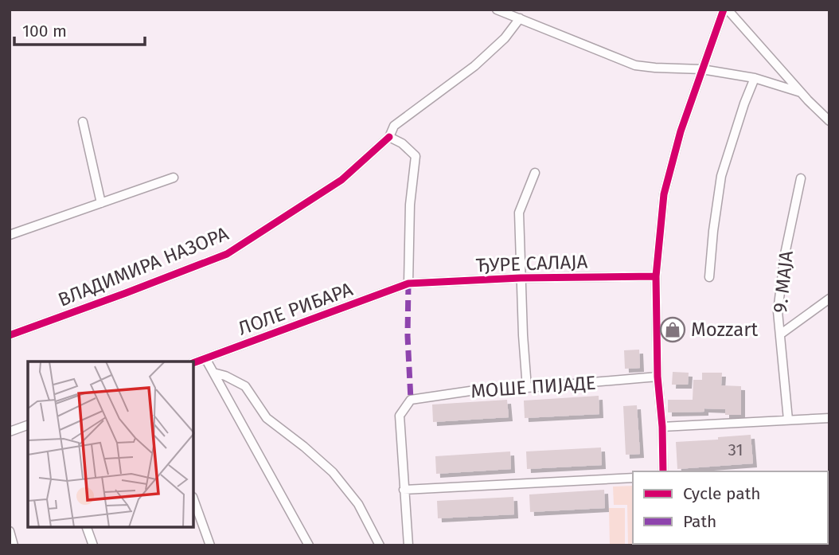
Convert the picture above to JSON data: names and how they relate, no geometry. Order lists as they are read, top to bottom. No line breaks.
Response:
{"streets":{"street":["ЂУРЕ САЛАЈА","ВЛАДИМИРА НАЗОРА","9. МАЈА","ЛОЛЕ РИБАРА","МОШЕ ПИЈАДЕ"]},"crossings":[["ЂУРЕ САЛАЈА","ЛОЛЕ РИБАРА"]],"places":{"shop":["Mozzart"]},"house_numbers":["31"],"legend":["Cycle path","Path"],"scale_bar":"100 m"}
